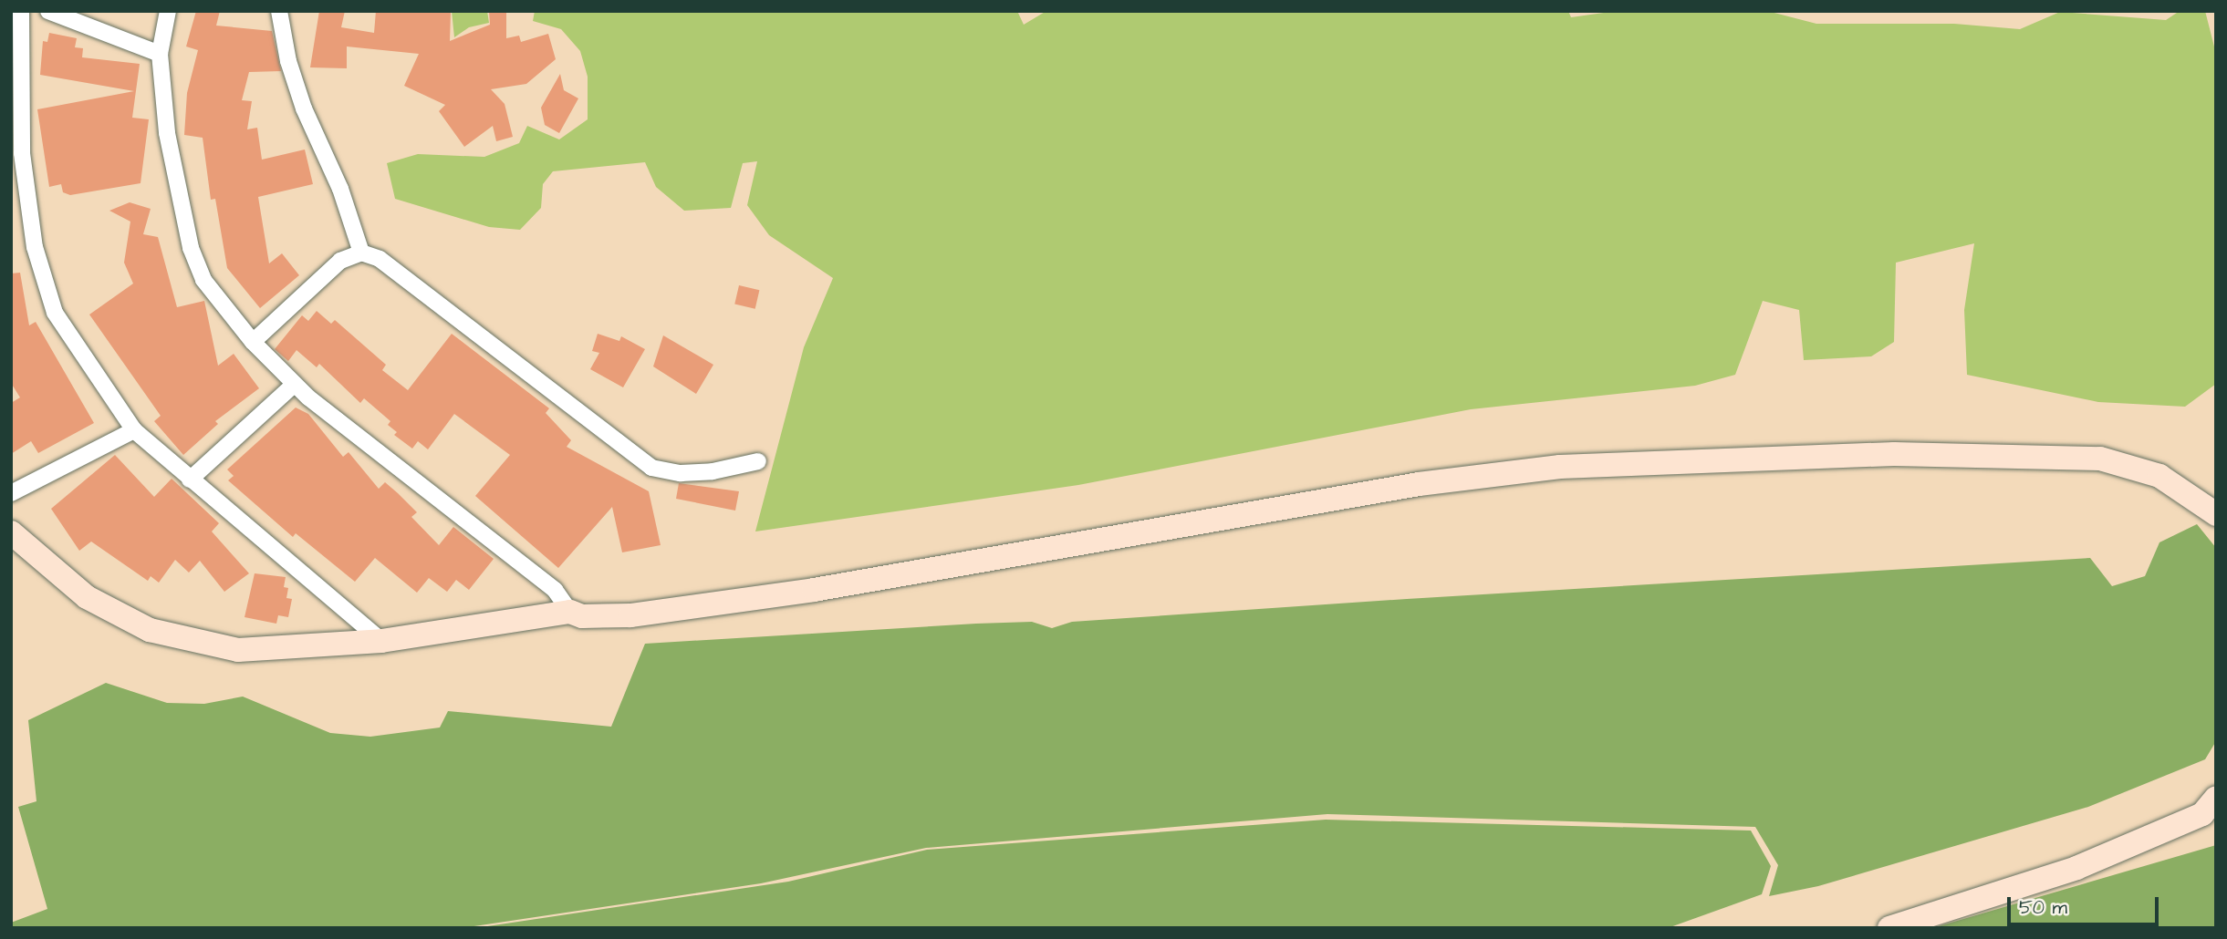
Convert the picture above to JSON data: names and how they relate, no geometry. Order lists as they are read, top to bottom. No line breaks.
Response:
{"scale_bar":"50 m"}
